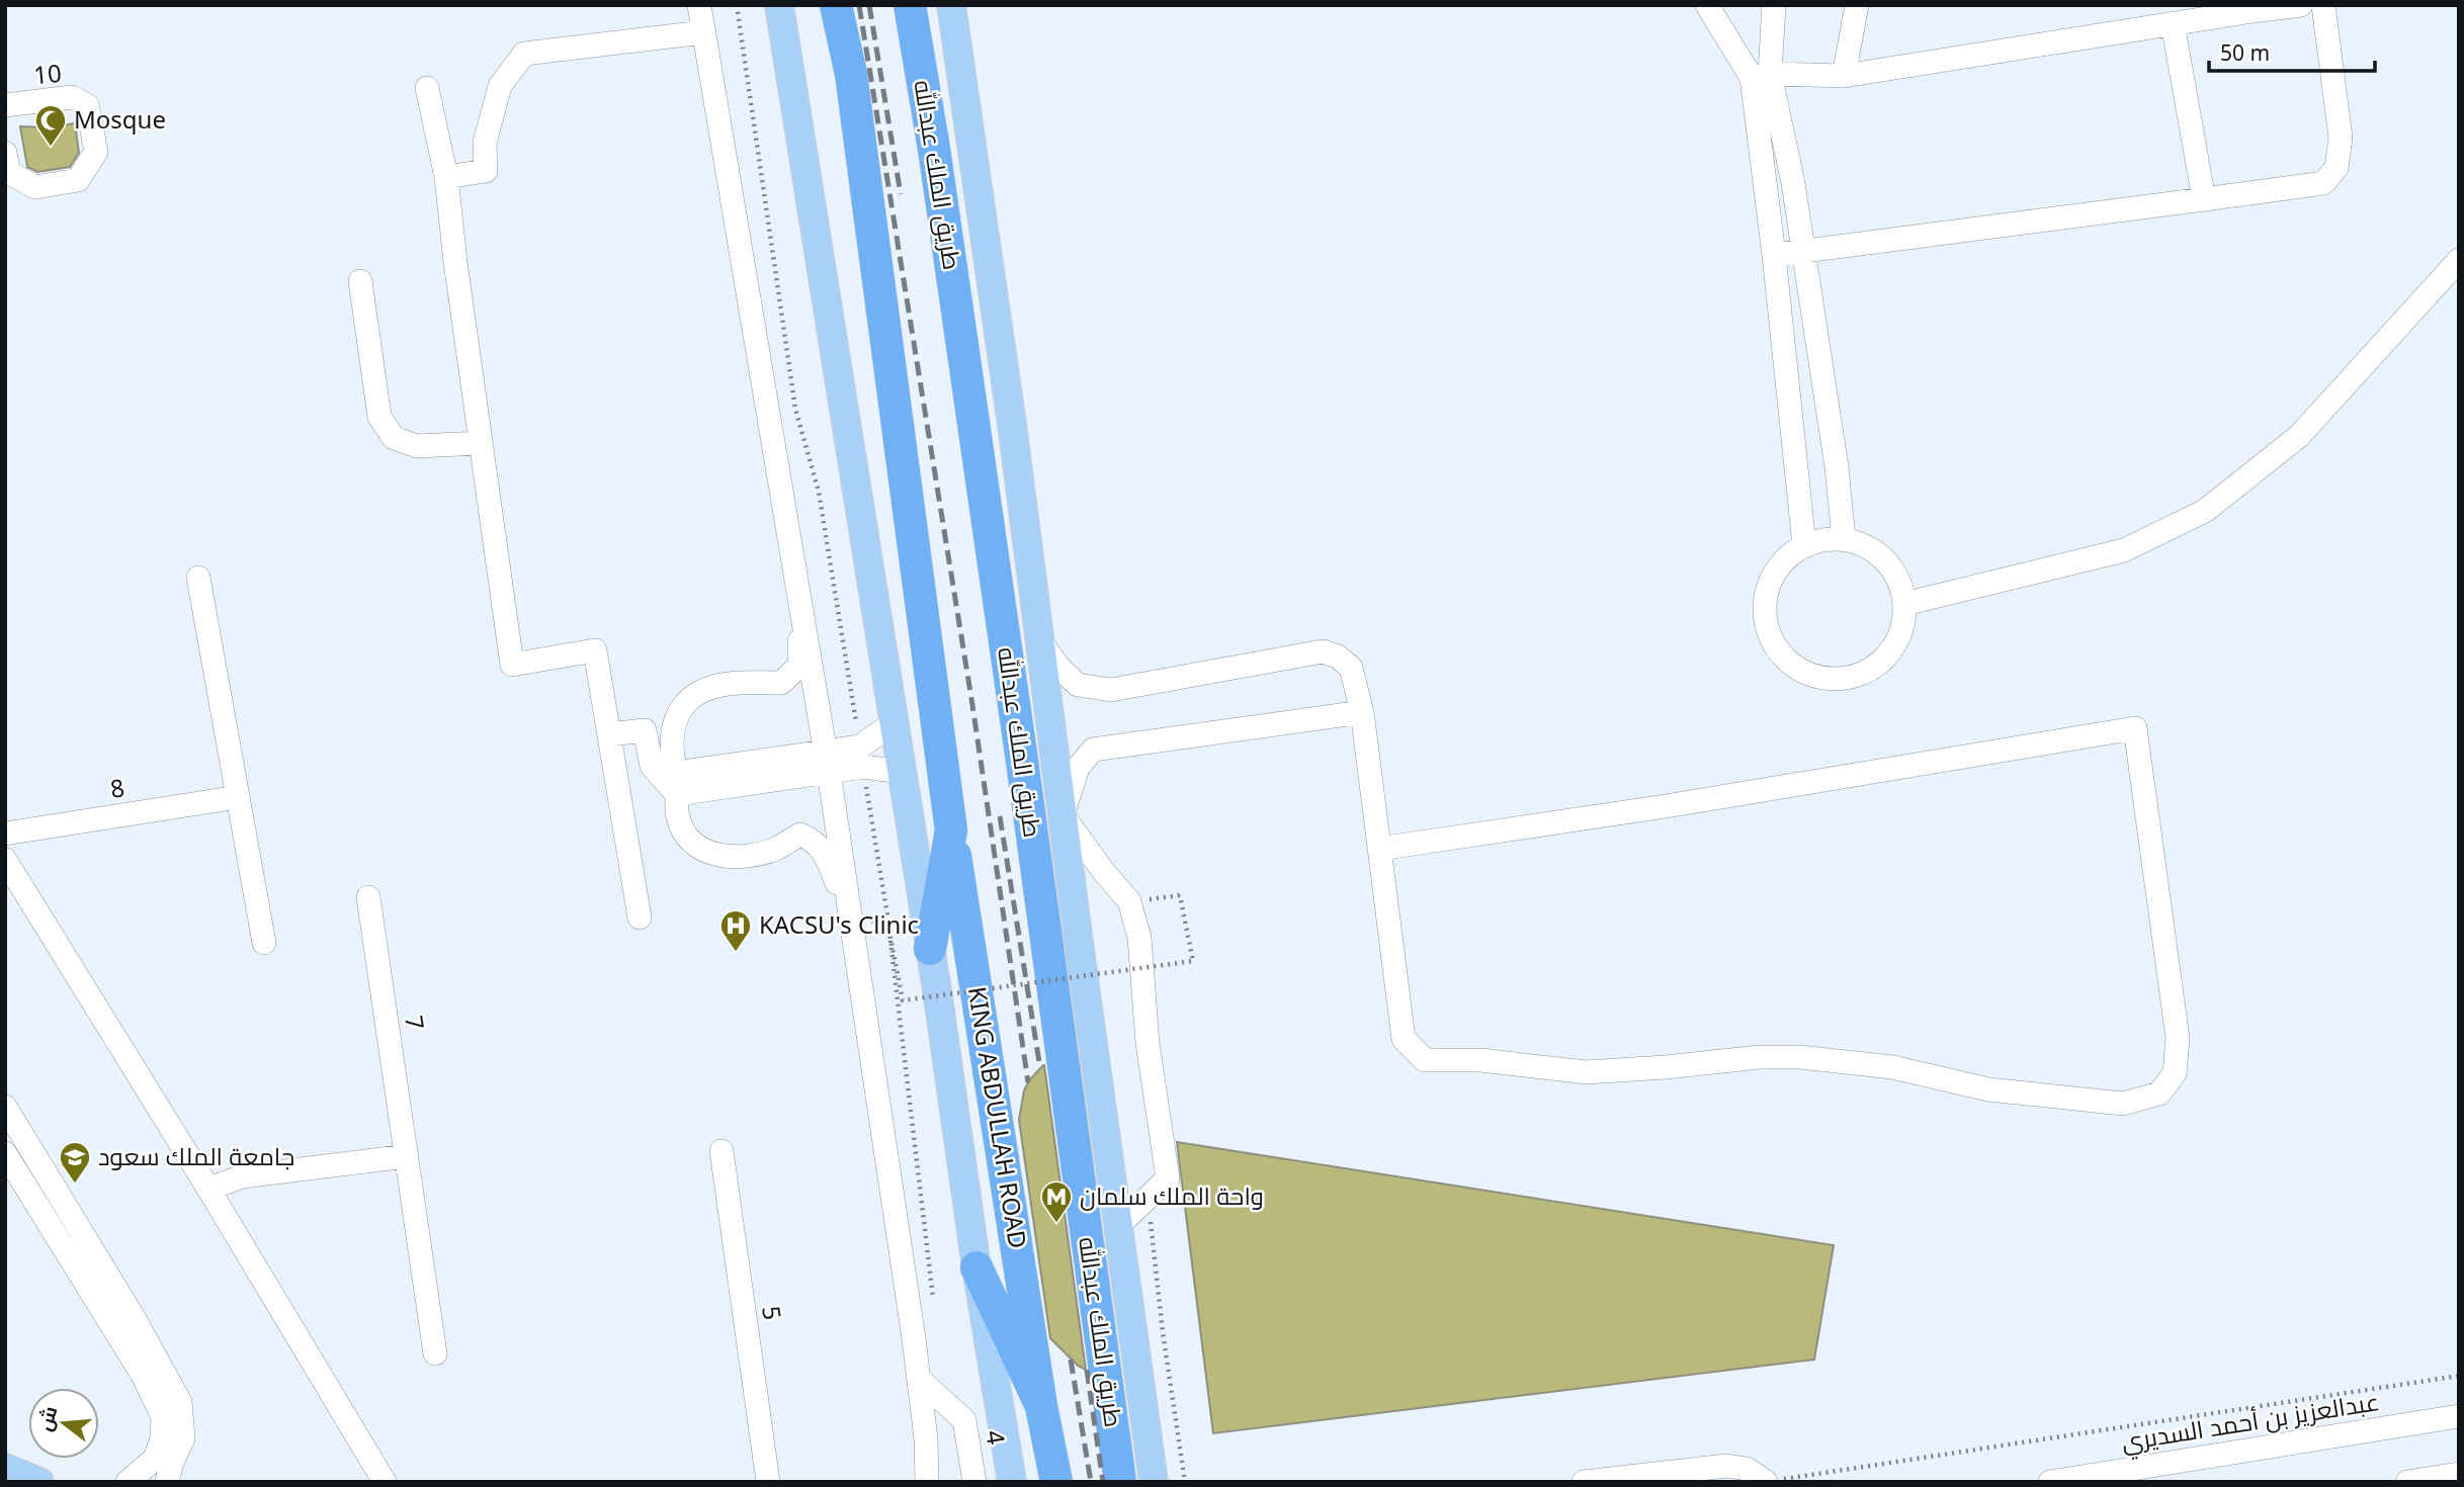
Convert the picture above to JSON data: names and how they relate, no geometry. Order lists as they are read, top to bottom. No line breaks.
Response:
{"streets":{"highway":["طريق الملك عبدالله","KING ABDULLAH ROAD"],"street":["10","8","7","5","عبدالعزيز بن أحمد السديري","4"]},"places":{"mosque":["Mosque"],"hospital":["KACSU's Clinic"],"school or university":["جامعة الملك سعود"],"metro station":["واحة الملك سلمان"]},"scale_bar":"50 m","north":"left"}
